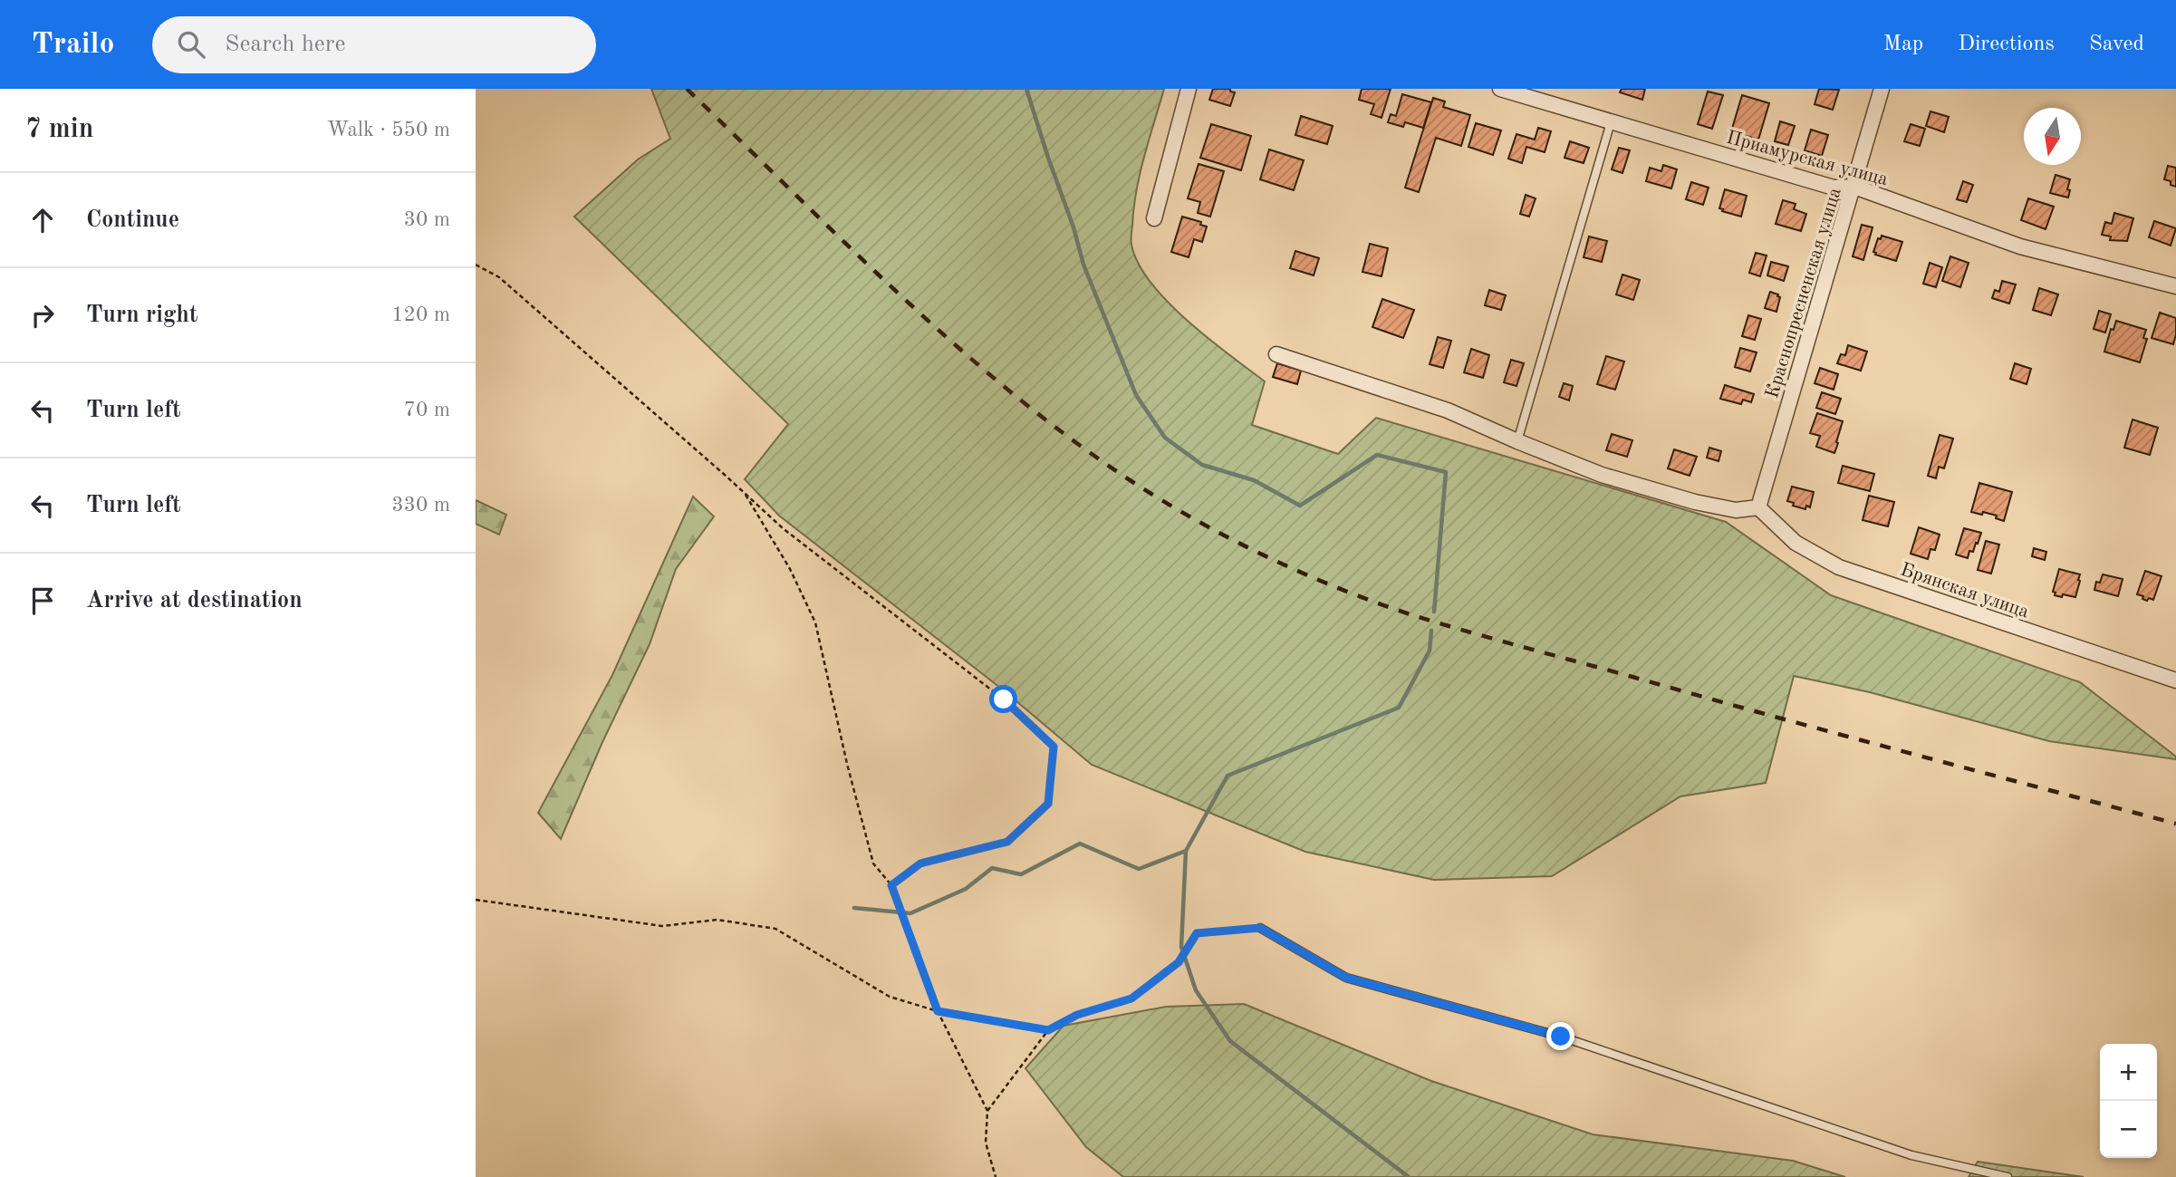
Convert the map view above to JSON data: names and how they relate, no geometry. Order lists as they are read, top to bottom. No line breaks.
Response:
{"streets":{"street":["Приамурская улица","Краснопресненская улица","Брянская улица"]},"crossings":[["Приамурская улица","Краснопресненская улица"],["Краснопресненская улица","Брянская улица"]],"north":"bottom","page":{"header":"Trailo","search":"Search here","nav":["Map","Directions","Saved"],"heading":["7 min","Walk · 550 m"],"list":[["Continue","30 m"],["Turn right","120 m"],["Turn left","70 m"],["Turn left","330 m"],"Arrive at destination"],"map_buttons":["+","−"]}}
